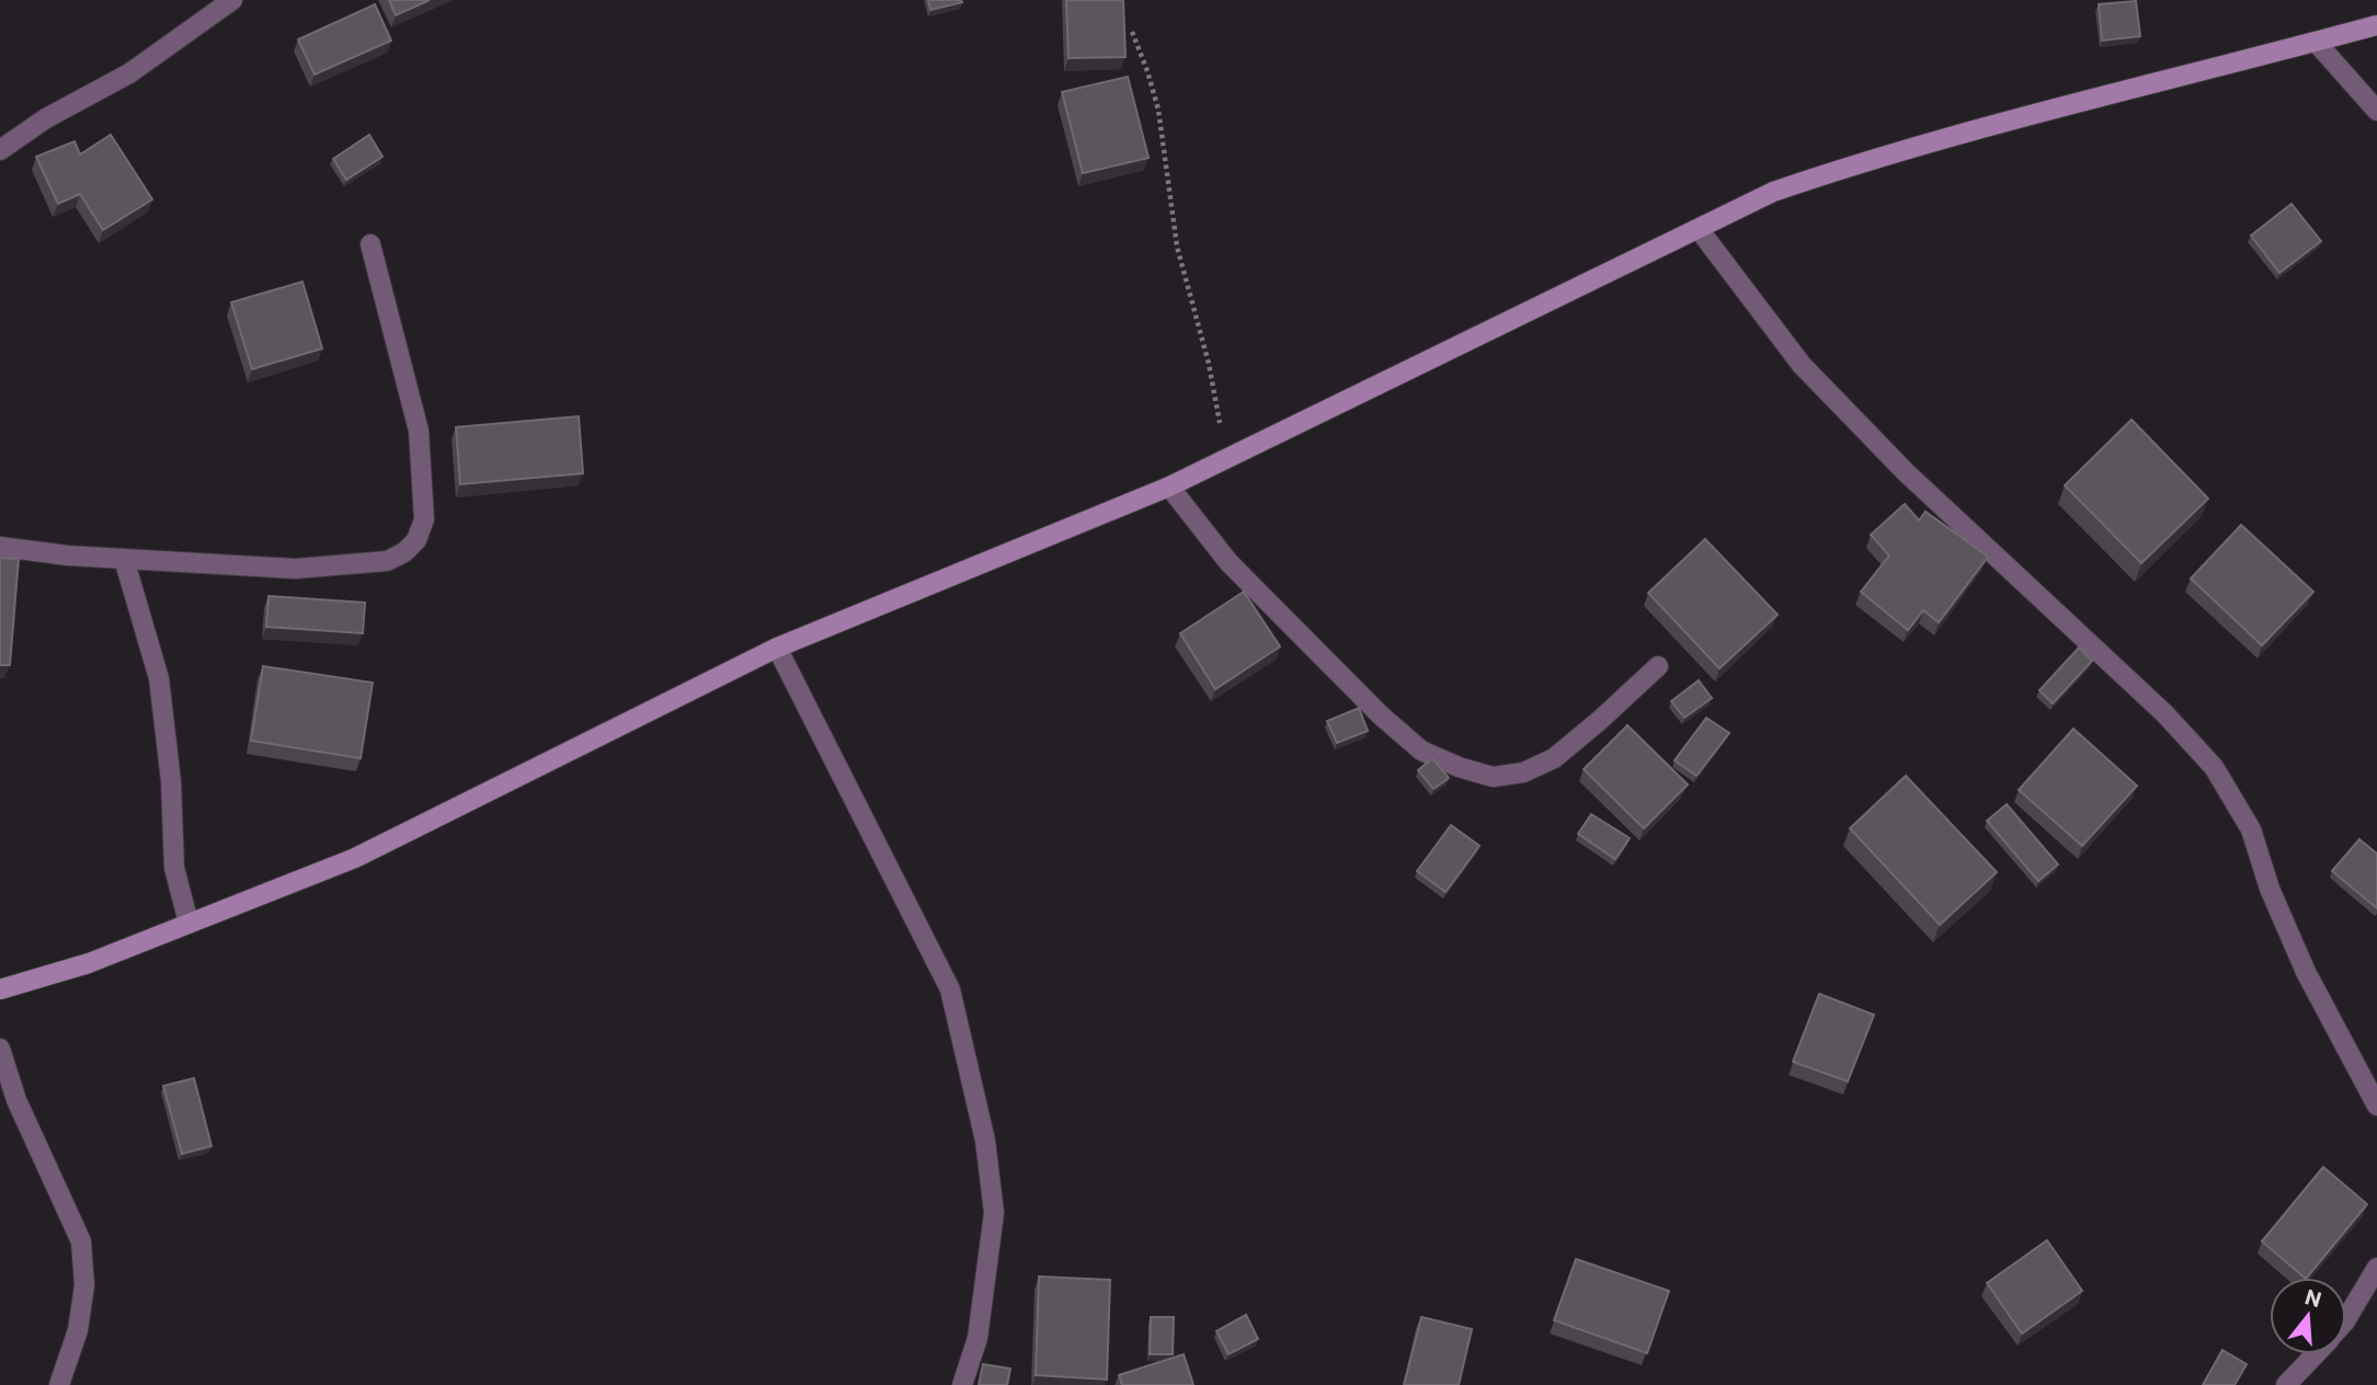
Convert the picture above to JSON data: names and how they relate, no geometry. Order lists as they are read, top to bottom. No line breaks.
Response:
{"north":"top"}
